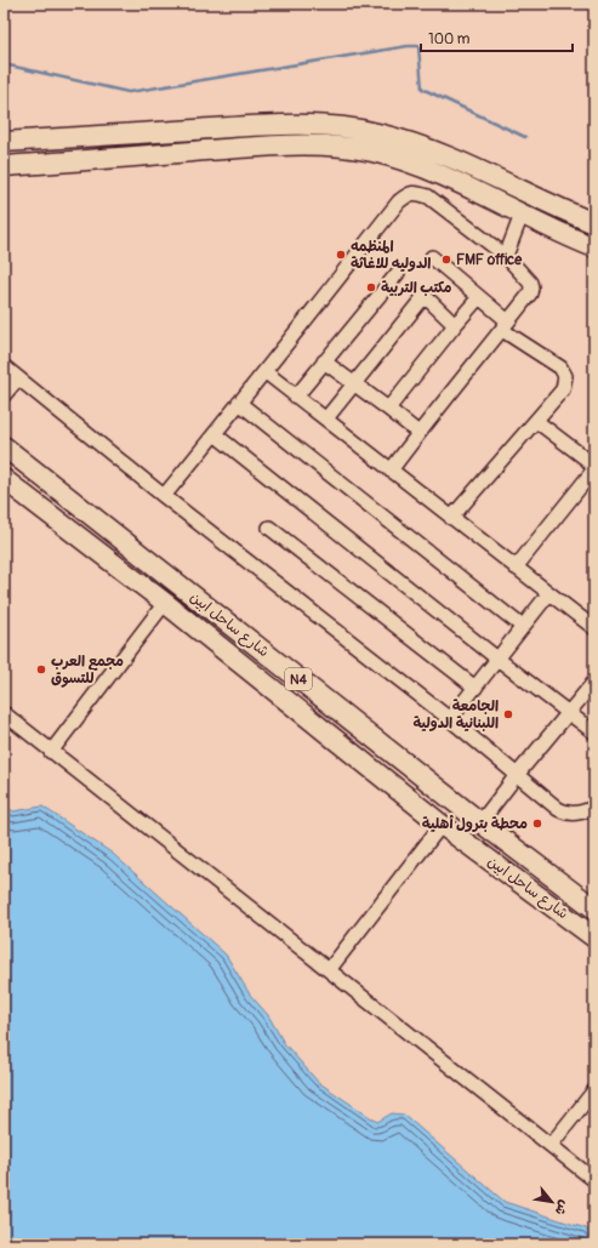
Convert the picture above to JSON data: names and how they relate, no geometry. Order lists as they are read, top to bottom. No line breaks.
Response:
{"streets":{"highway":["شارع ساحل ابين","N4"]},"places":["المنظمه الدوليه للاغاثة","FMF office","مكتب التربية","مجمع العرب للتسوق","الجامعة اللبنانية الدولية","محطة بترول أهلية"],"scale_bar":"100 m","north":"bottom right"}
